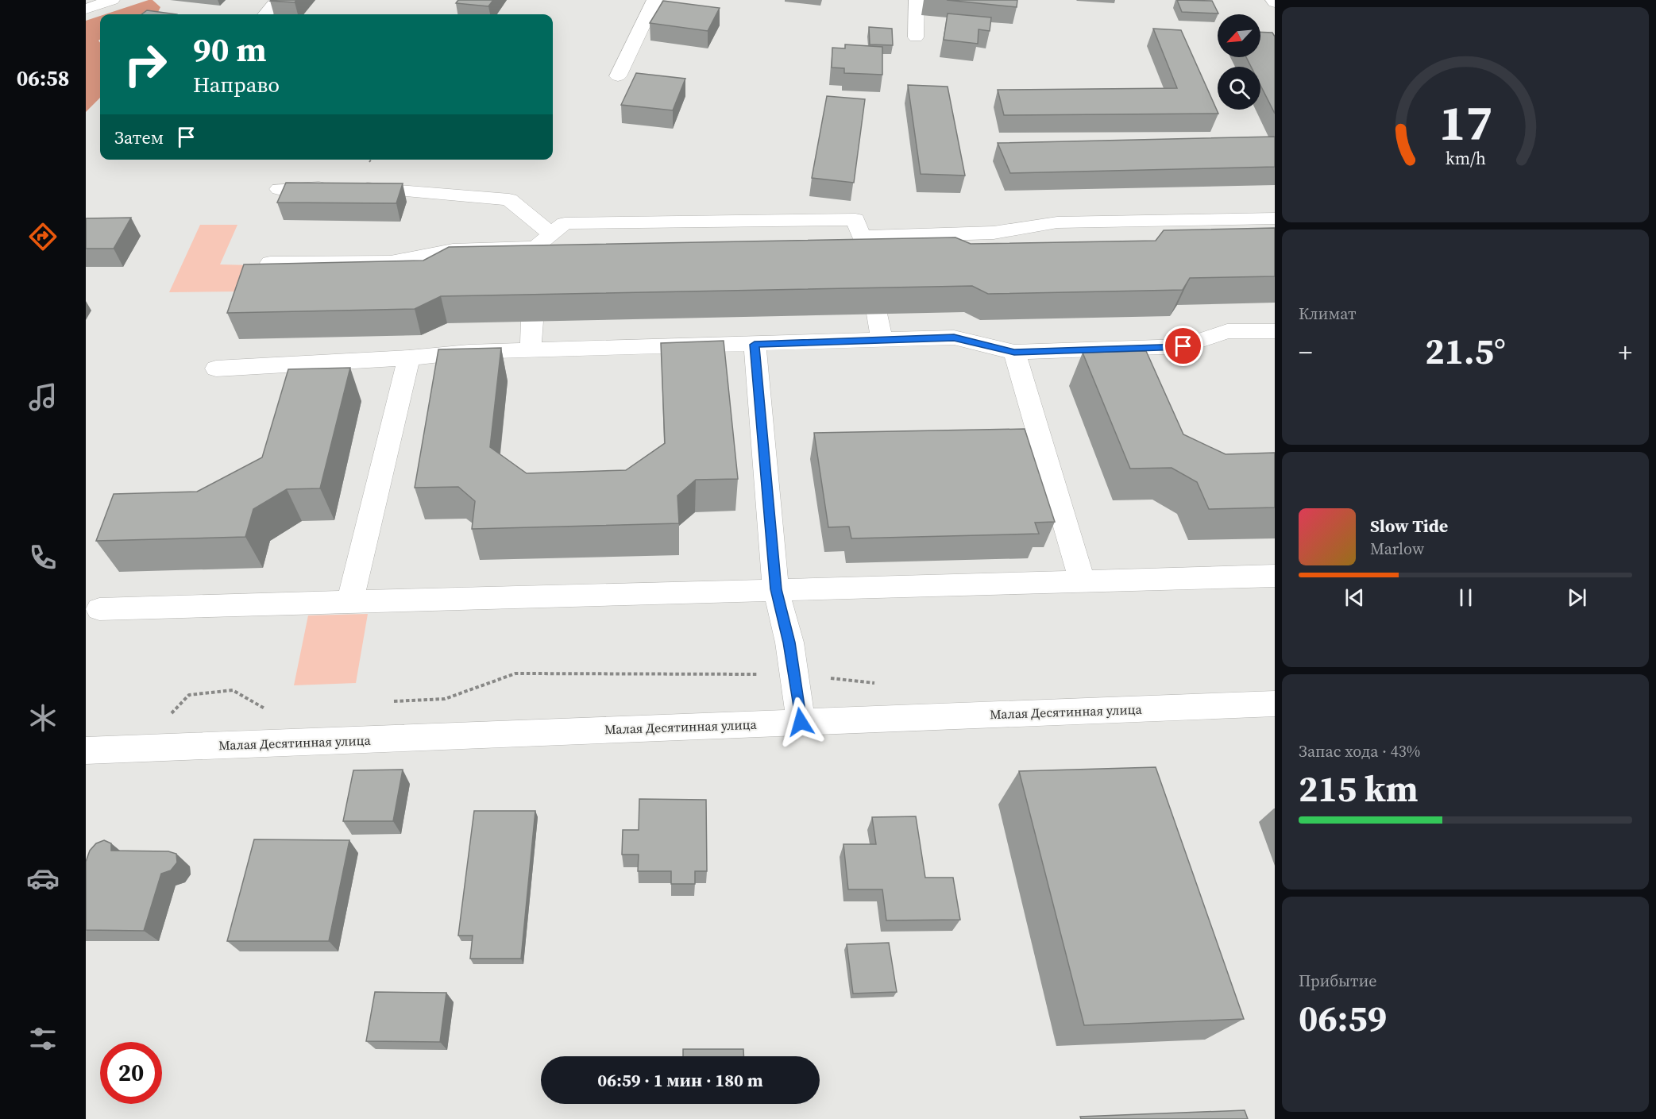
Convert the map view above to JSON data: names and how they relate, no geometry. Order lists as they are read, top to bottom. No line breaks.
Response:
{"streets":{"street":["Малая Десятинная улица"]},"north":"bottom left","page":{"tabs":"06:58","turn":["90 m","Направо"],"then":"Затем","tile":["Климат",["Запас хода · 43%","215 km"],["Прибытие","06:59"]],"heat":["−","21.5°","+"],"song":["Slow Tide","Marlow"],"limit":"20","trip":"06:59 · 1 мин · 180 m","gauge":["17","km/h"]}}
